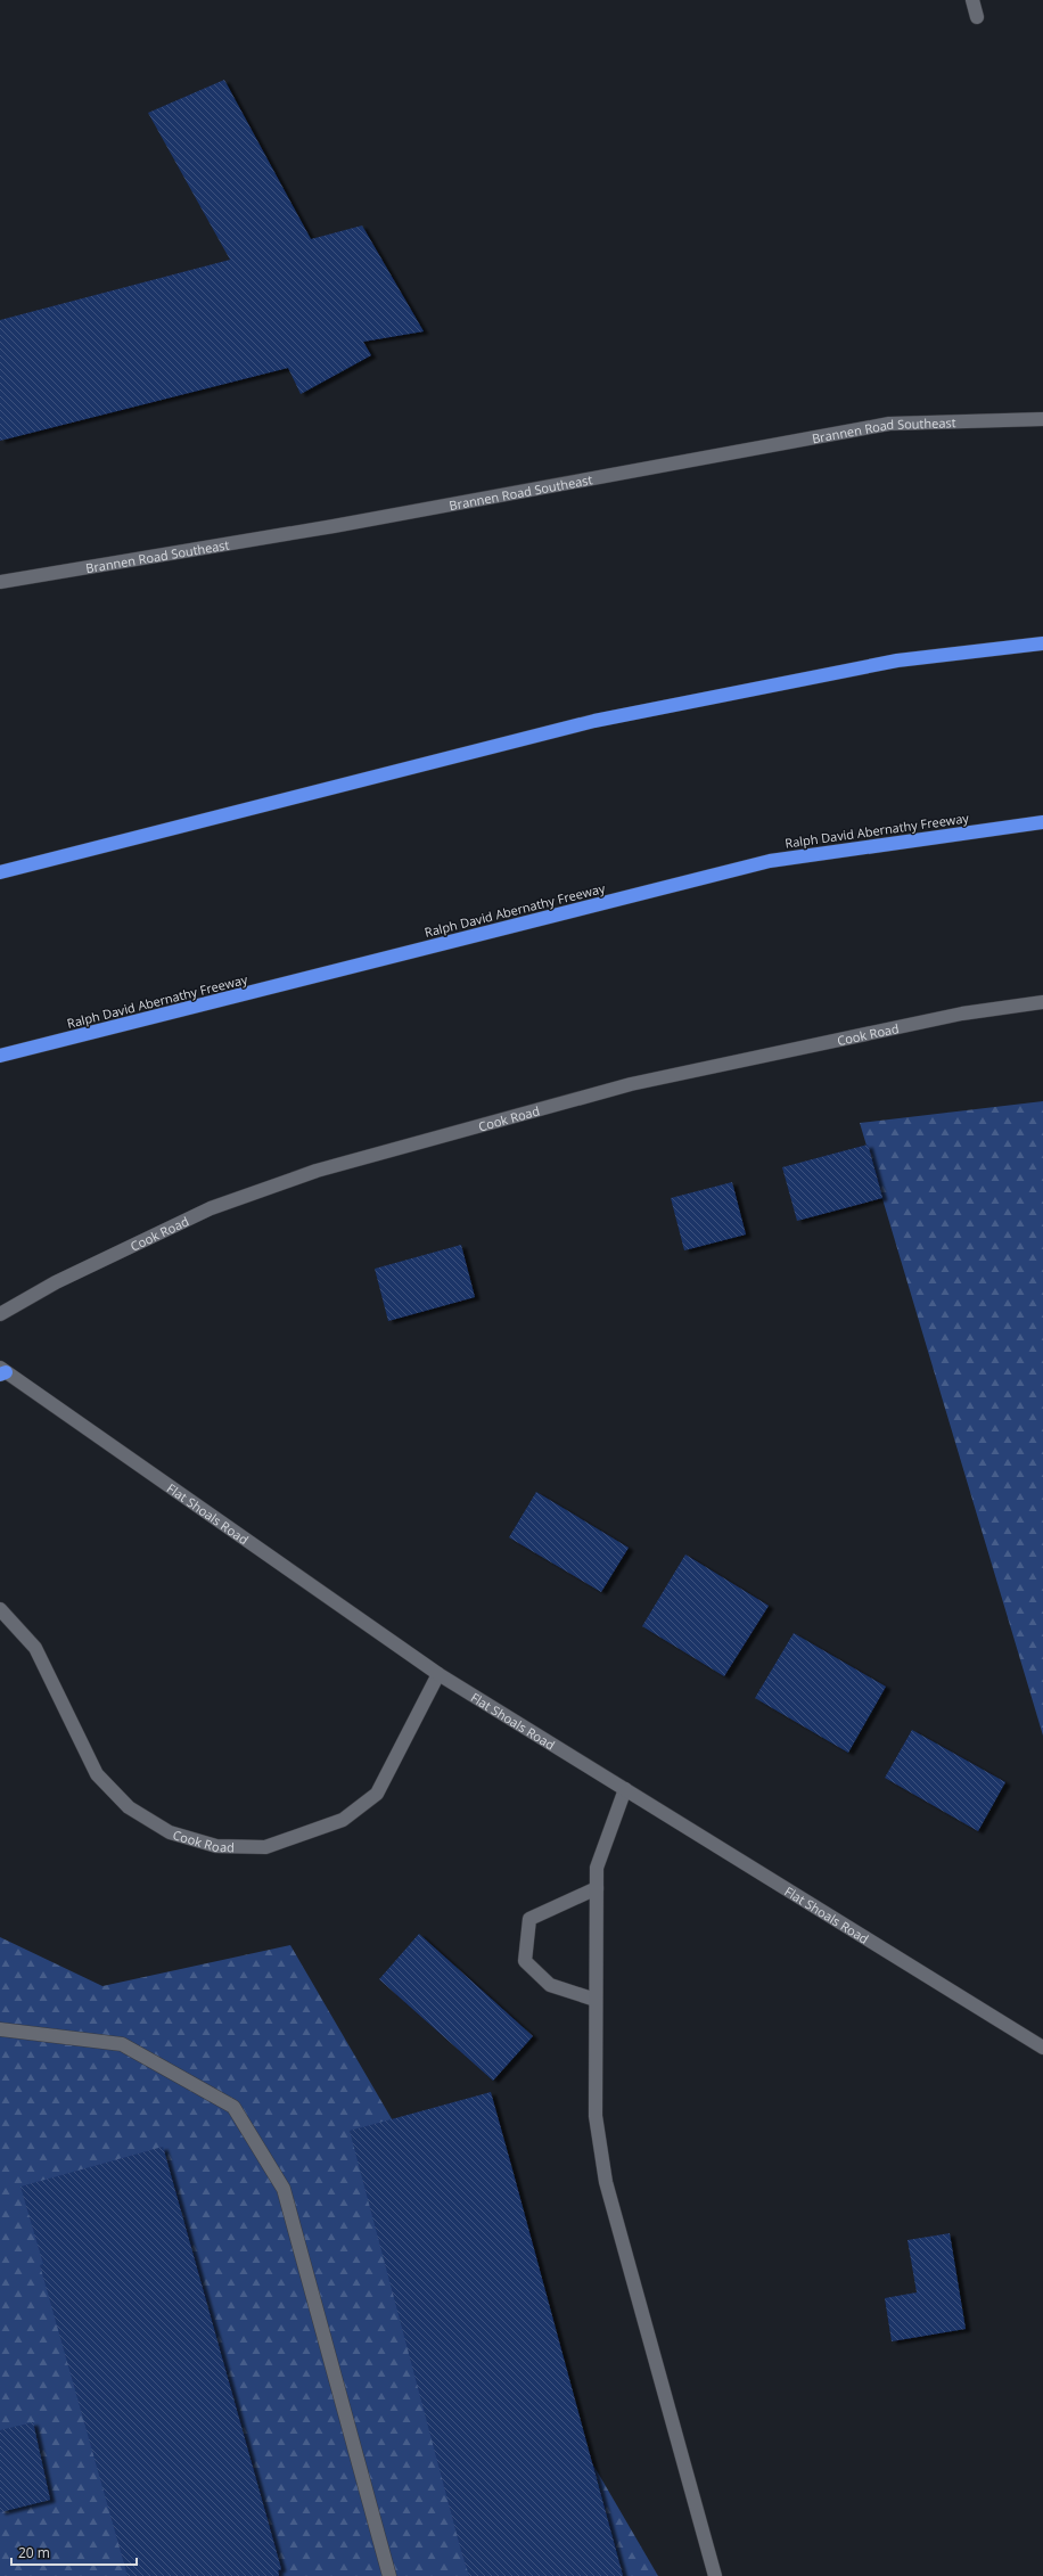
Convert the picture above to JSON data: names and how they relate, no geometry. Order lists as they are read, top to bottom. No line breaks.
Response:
{"streets":{"highway":["Ralph David Abernathy Freeway"],"street":["Brannen Road Southeast","Cook Road","Flat Shoals Road"]},"crossings":[["Cook Road","Flat Shoals Road"]],"scale_bar":"20 m"}
